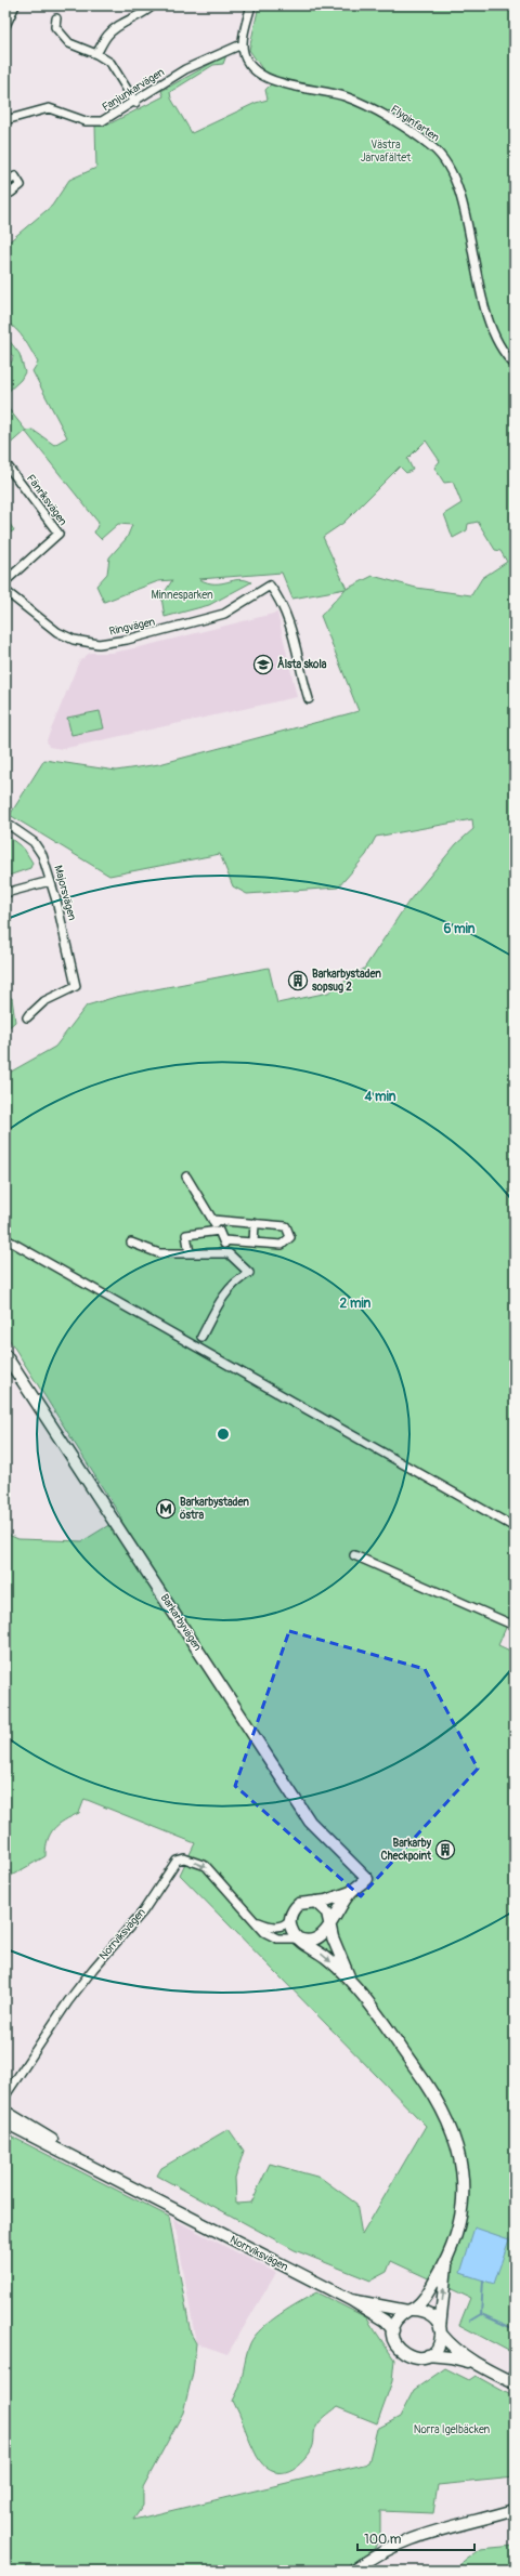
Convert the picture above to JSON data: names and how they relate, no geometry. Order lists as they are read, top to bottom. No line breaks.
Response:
{"streets":{"street":["Fanjunkarvägen","Flyginfarten","Fänriksvägen","Ringvägen","Majorsvägen","Barkarbyvägen","Norrviksvägen"]},"crossings":[["Fanjunkarvägen","Flyginfarten"],["Barkarbyvägen","Norrviksvägen"]],"parks":["Västra Järvafältet","Minnesparken","Norra Igelbäcken"],"places":{"school or university":["Ålsta skola"],"building":["Barkarbystaden sopsug 2","Barkarby Checkpoint"],"metro station":["Barkarbystaden östra"]},"scale_bar":"100 m","rings":["6 min","4 min","2 min"]}
